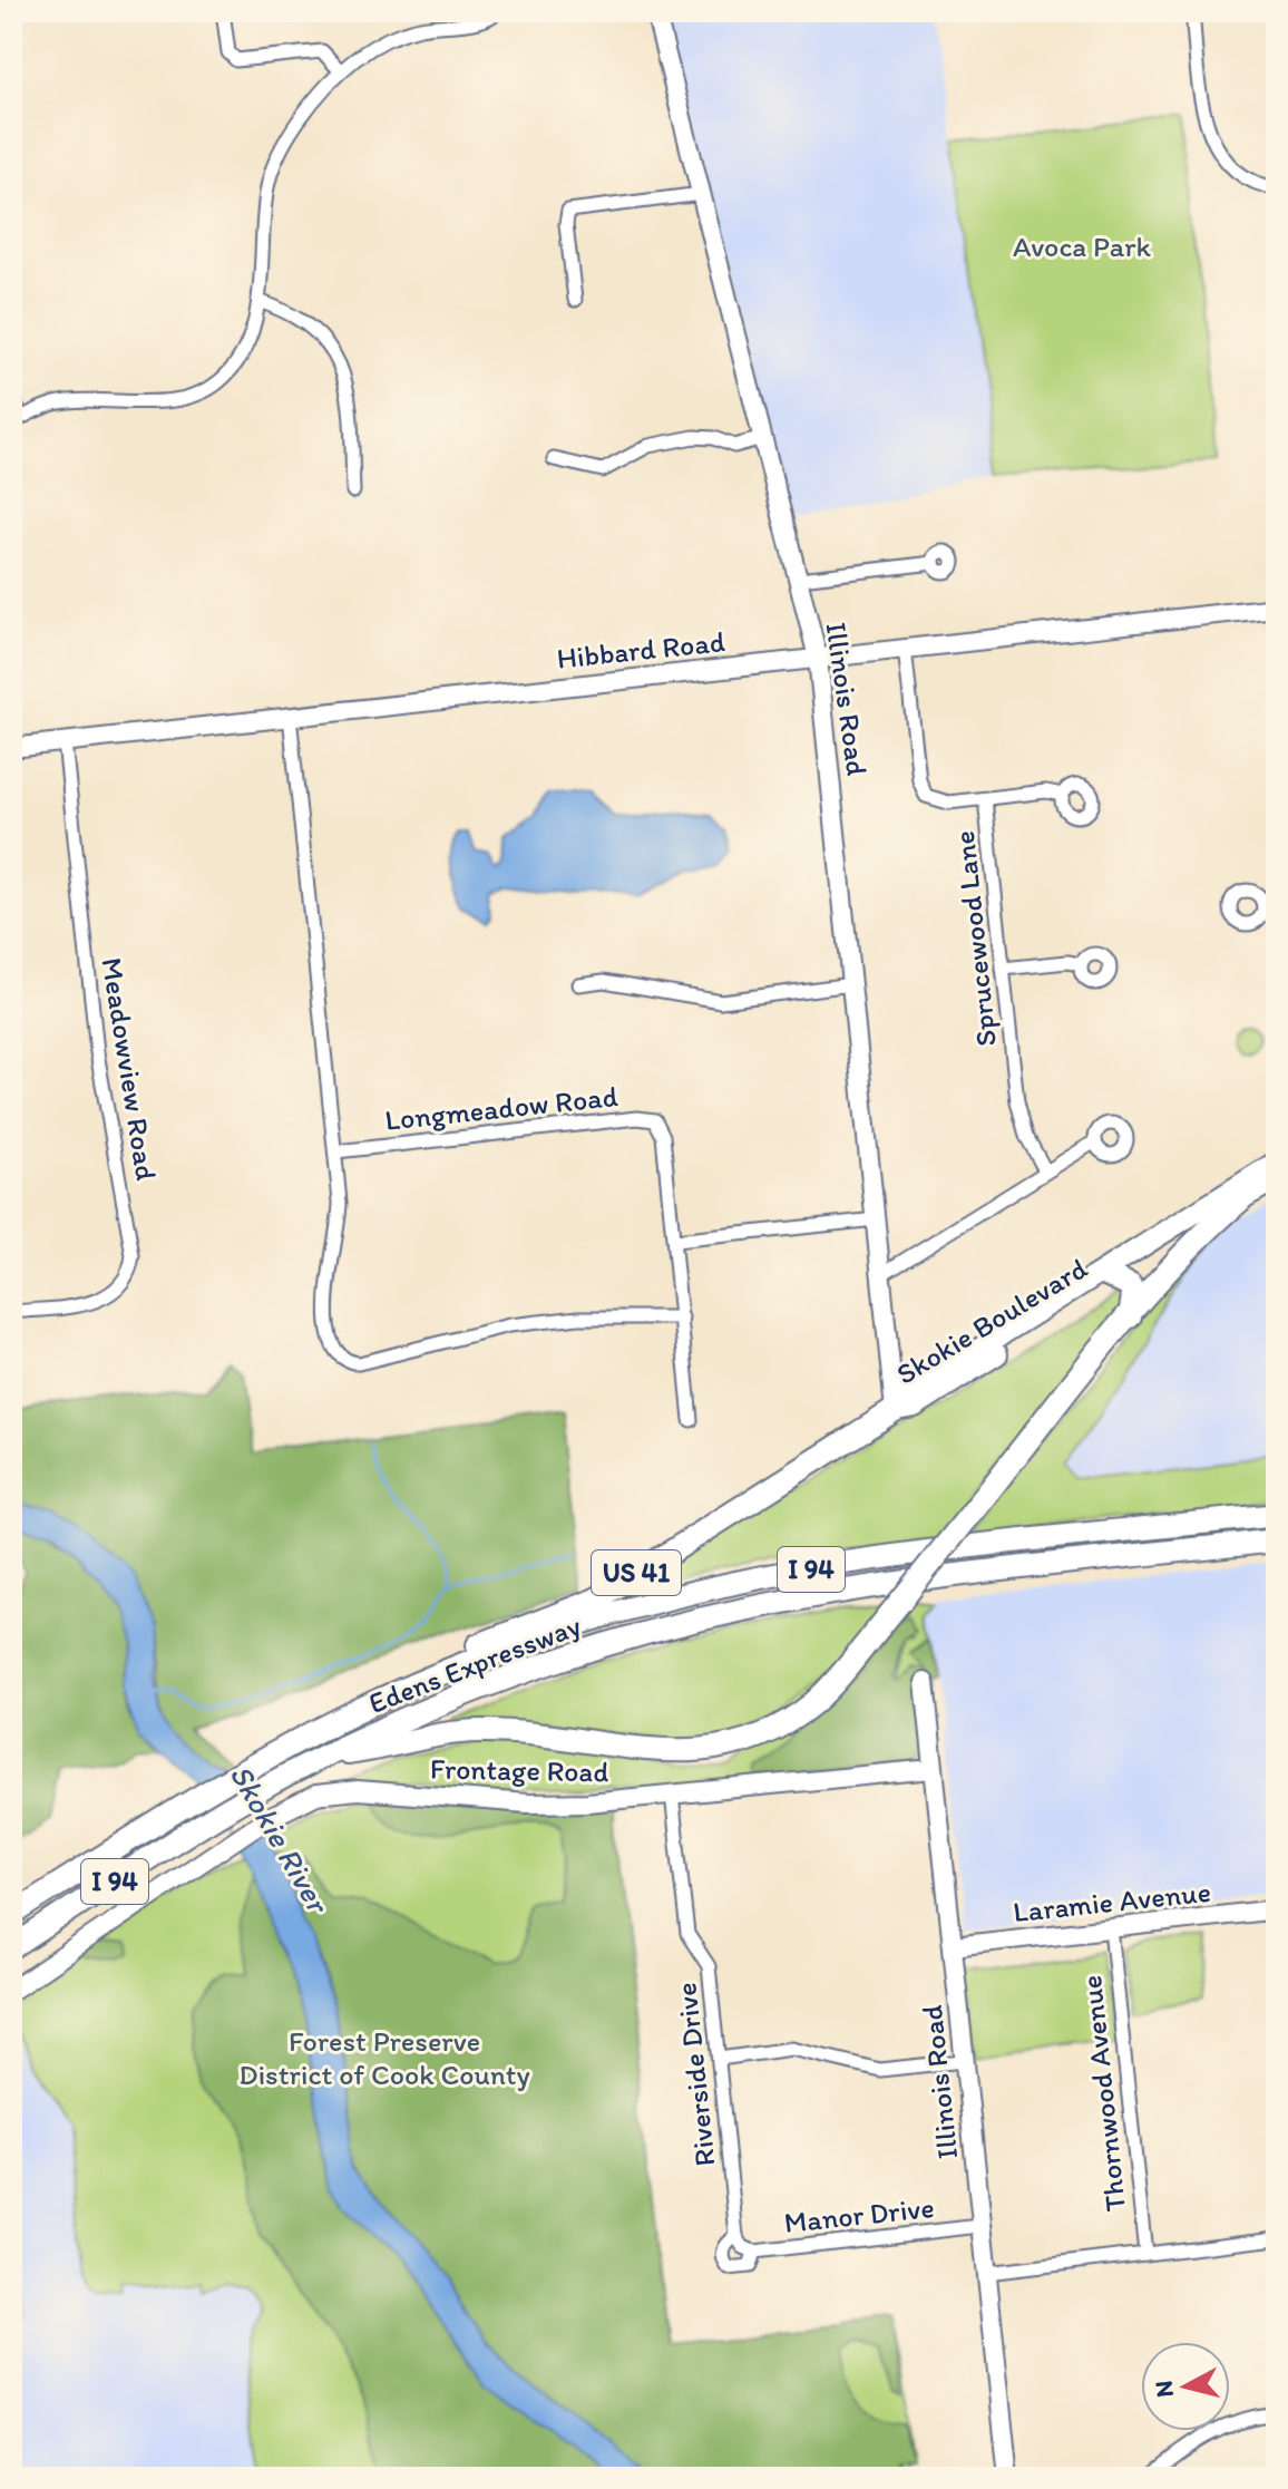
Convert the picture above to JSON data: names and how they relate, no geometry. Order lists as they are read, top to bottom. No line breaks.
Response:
{"streets":{"highway":["I 94","US 41","Edens Expressway"],"main road":["Skokie Boulevard"],"street":["Hibbard Road","Illinois Road","Sprucewood Lane","Meadowview Road","Longmeadow Road","Frontage Road","Laramie Avenue","Riverside Drive","Thornwood Avenue","Manor Drive"]},"crossings":[["Hibbard Road","Illinois Road"],["Hibbard Road","Sprucewood Lane"],["Hibbard Road","Meadowview Road"],["Illinois Road","Skokie Boulevard"],["Illinois Road","US 41"],["Illinois Road","Frontage Road"],["Illinois Road","Laramie Avenue"],["Illinois Road","Manor Drive"],["Skokie Boulevard","US 41"],["US 41","Edens Expressway"],["Frontage Road","Riverside Drive"],["Laramie Avenue","Thornwood Avenue"],["Riverside Drive","Manor Drive"]],"water":["Skokie River"],"parks":["Avoca Park","Forest Preserve District of Cook County"],"north":"left"}
